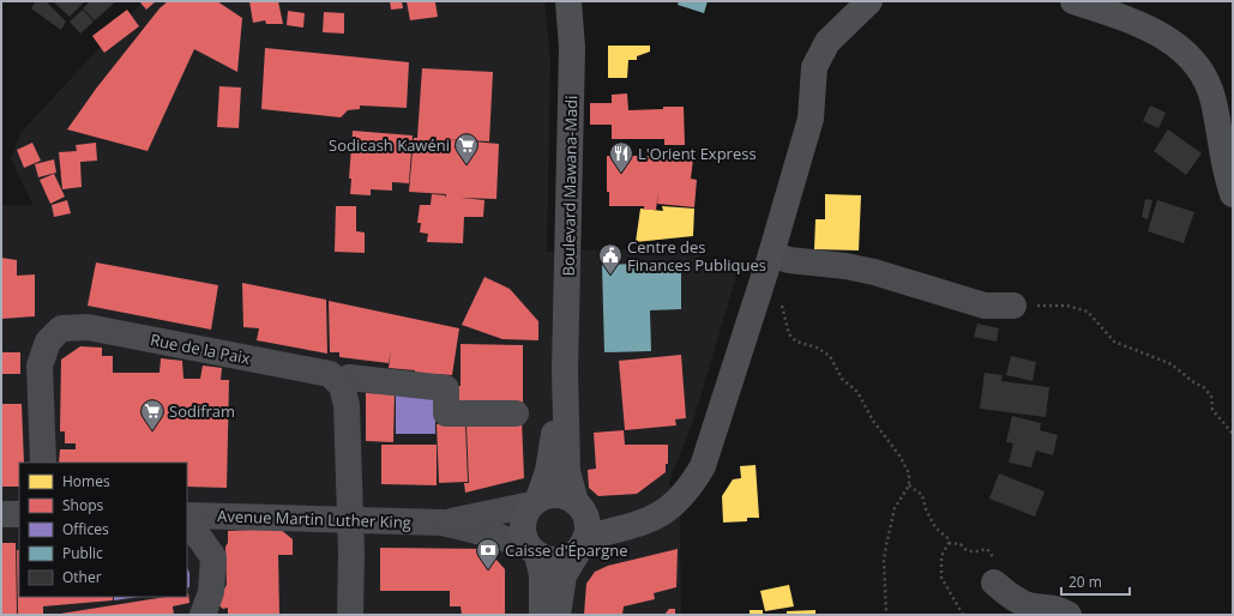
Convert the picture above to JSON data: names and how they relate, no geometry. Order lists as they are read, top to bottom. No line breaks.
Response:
{"streets":{"main road":["Boulevard Mawana-Madi"],"street":["Rue de la Paix","Avenue Martin Luther King"]},"crossings":[["Boulevard Mawana-Madi","Avenue Martin Luther King"]],"places":{"supermarket":["Sodicash Kawéni","Sodifram"],"restaurant":["L'Orient Express"],"public building":["Centre des Finances Publiques"],"bank":["Caisse d'Épargne"]},"legend":["Homes","Shops","Offices","Public","Other"],"scale_bar":"20 m"}
